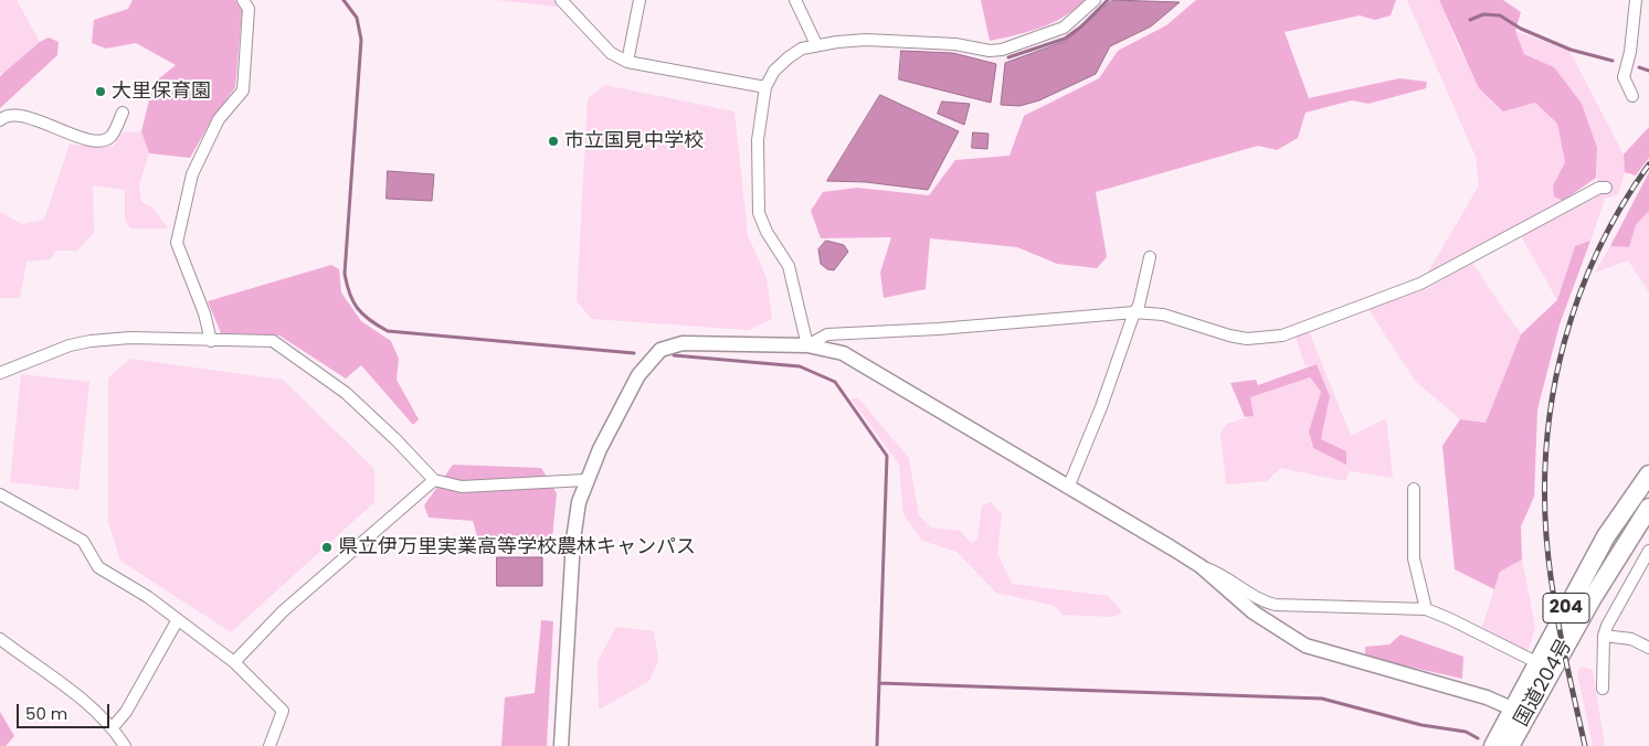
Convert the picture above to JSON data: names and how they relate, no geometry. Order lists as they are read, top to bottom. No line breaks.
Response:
{"streets":{"highway":["204","国道204号"]},"places":["大里保育園","市立国見中学校","県立伊万里実業高等学校農林キャンパス"],"scale_bar":"50 m"}
